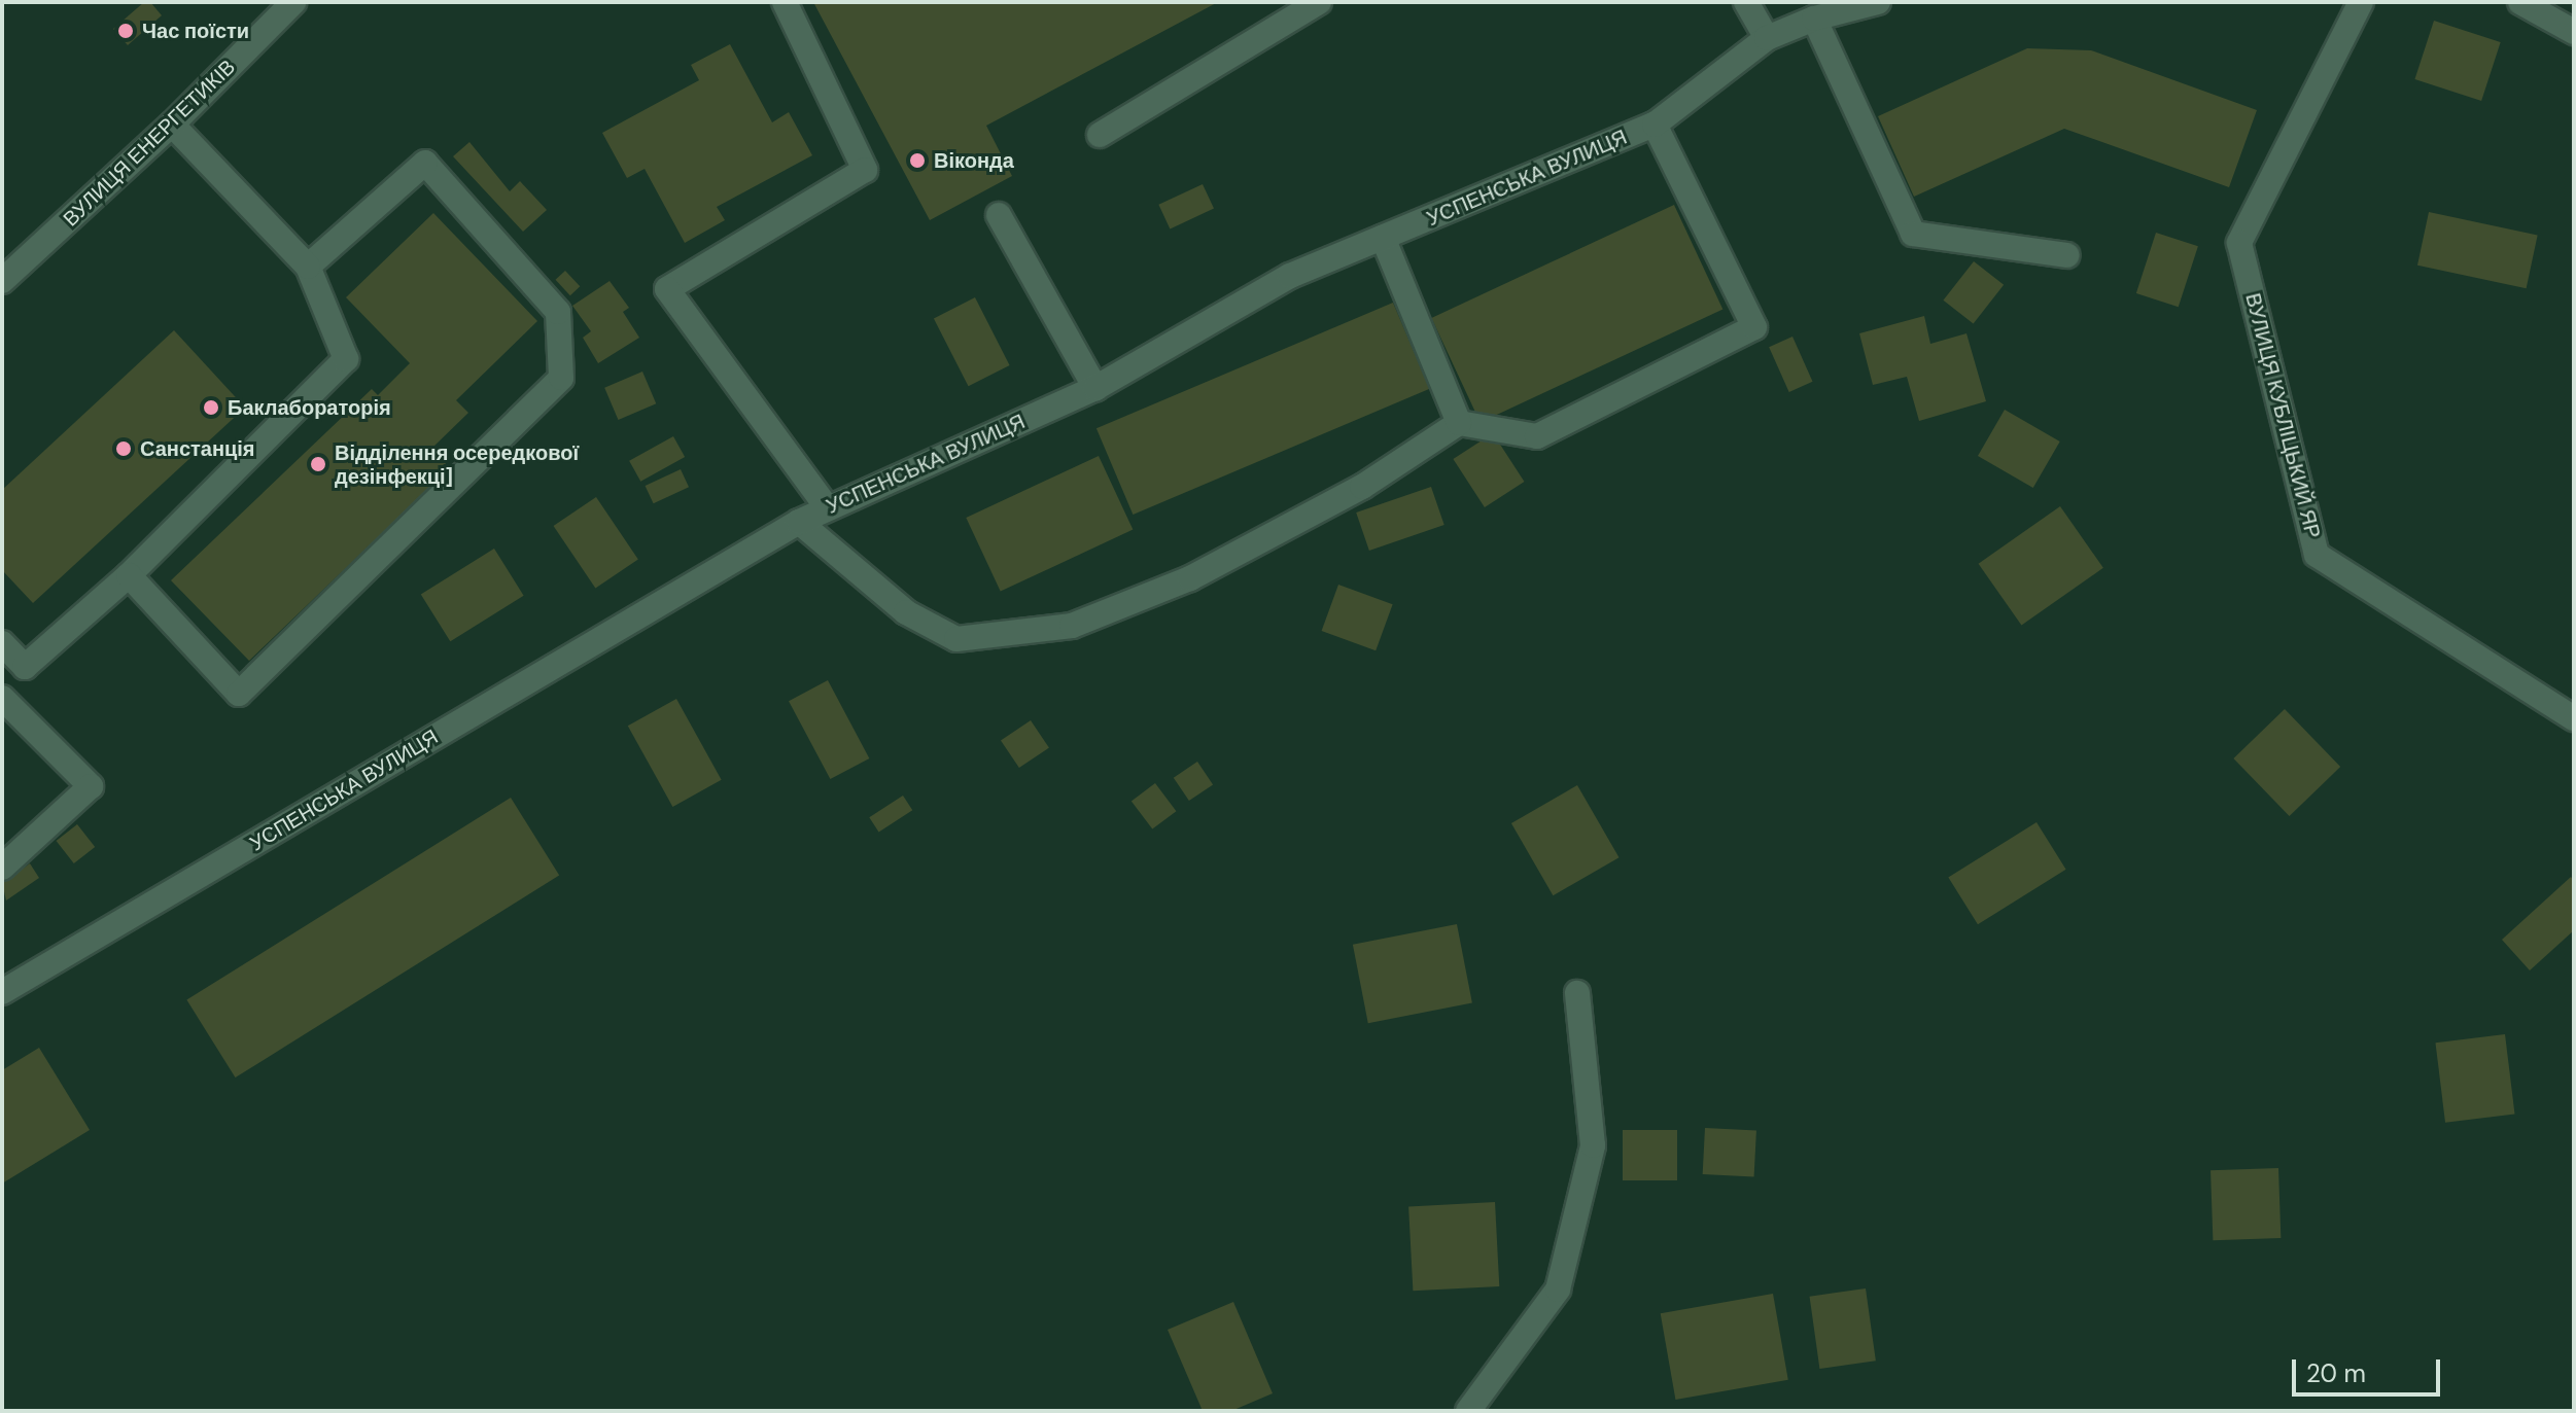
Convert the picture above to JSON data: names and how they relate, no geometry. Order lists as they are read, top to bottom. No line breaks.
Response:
{"streets":{"street":["ВУЛИЦЯ ЕНЕРГЕТИКІВ","УСПЕНСЬКА ВУЛИЦЯ","ВУЛИЦЯ КУБЛІЦЬКИЙ ЯР"]},"places":["Час поїсти","Віконда","Баклабораторія","Санстанція","Відділення осередкової дезінфекці]"],"scale_bar":"20 m"}
